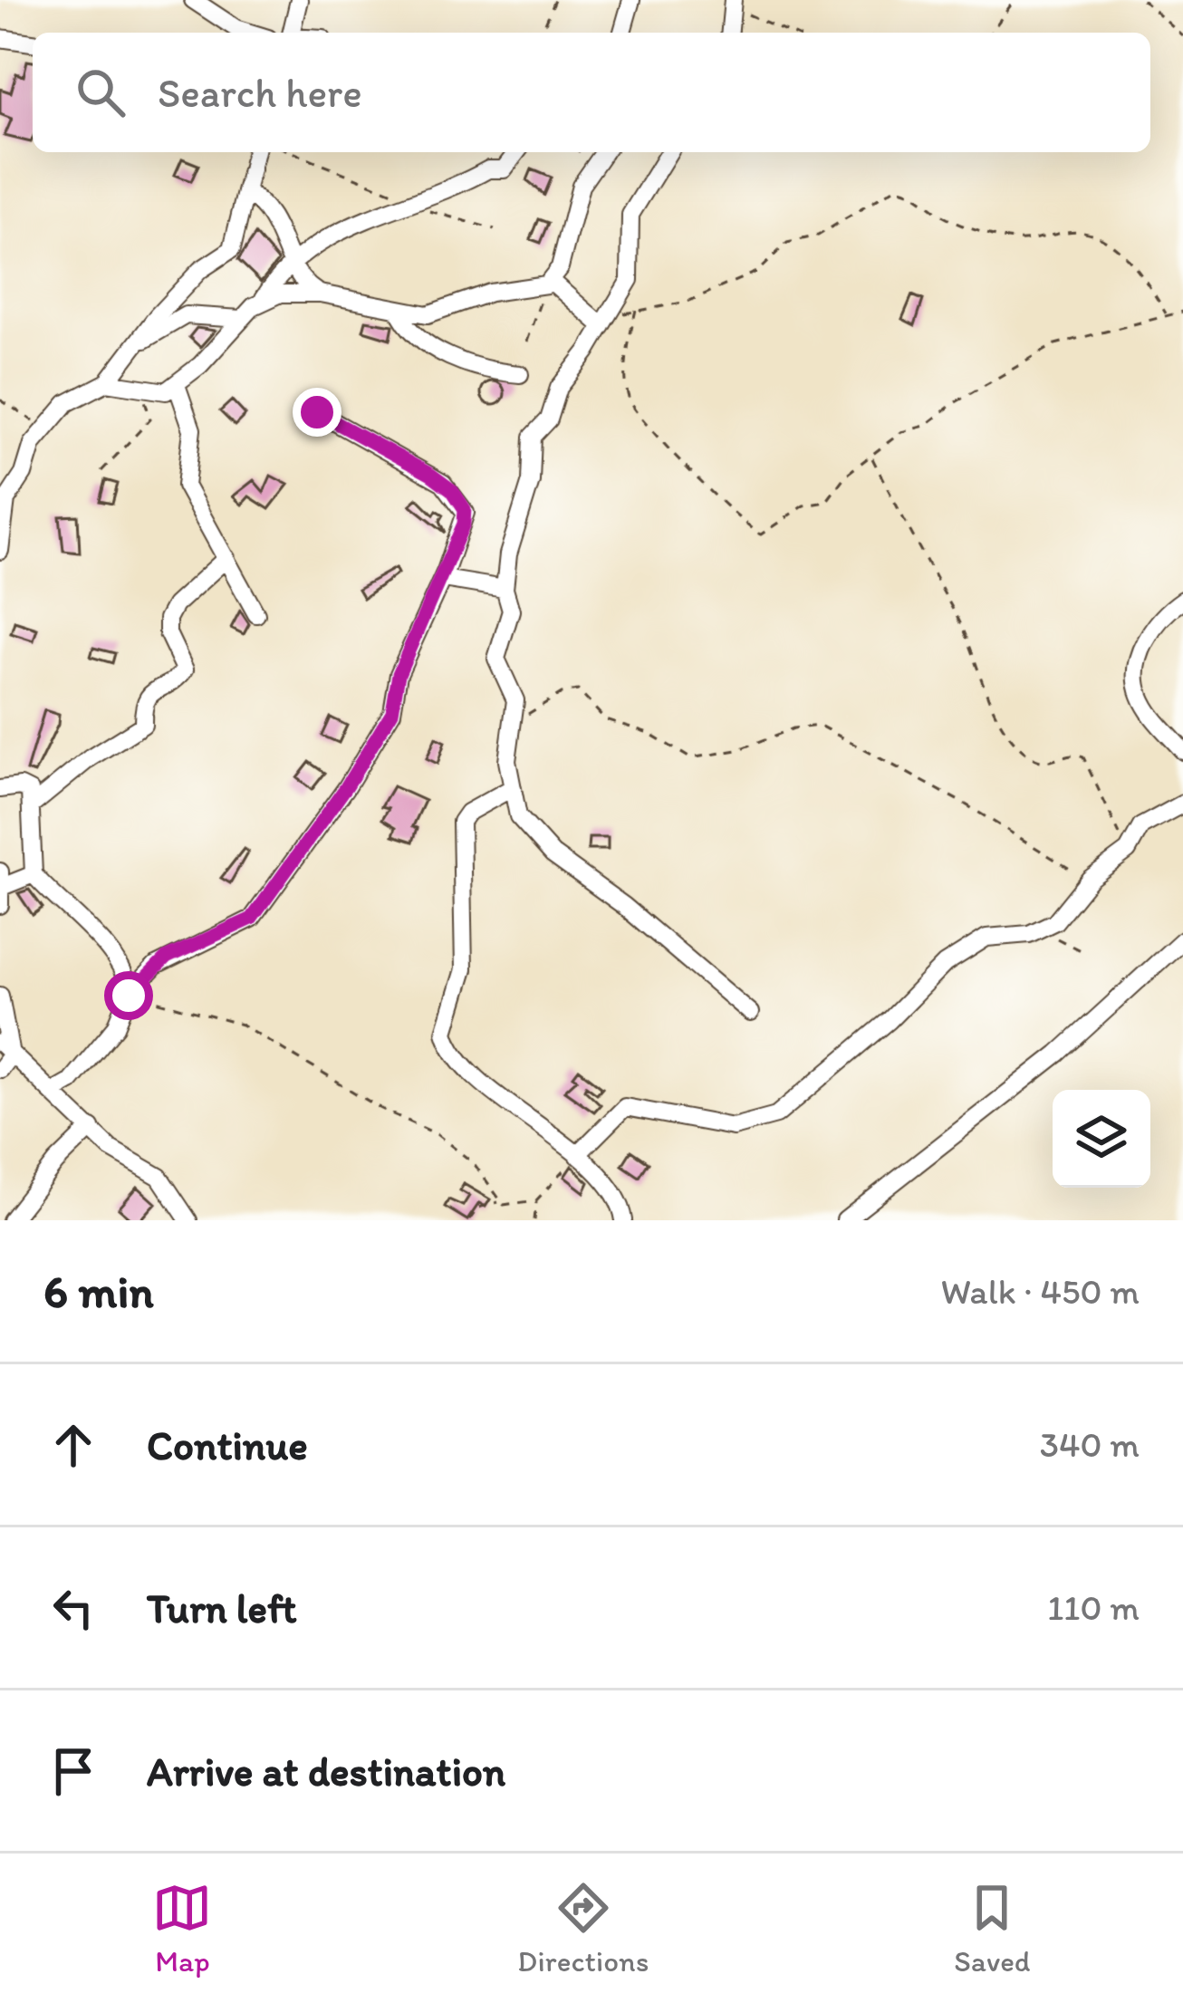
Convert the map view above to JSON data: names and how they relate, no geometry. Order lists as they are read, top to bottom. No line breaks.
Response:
{"page":{"search":"Search here","heading":["6 min","Walk · 450 m"],"list":[["Continue","340 m"],["Turn left","110 m"],"Arrive at destination"],"nav":["Map","Directions","Saved"]}}
